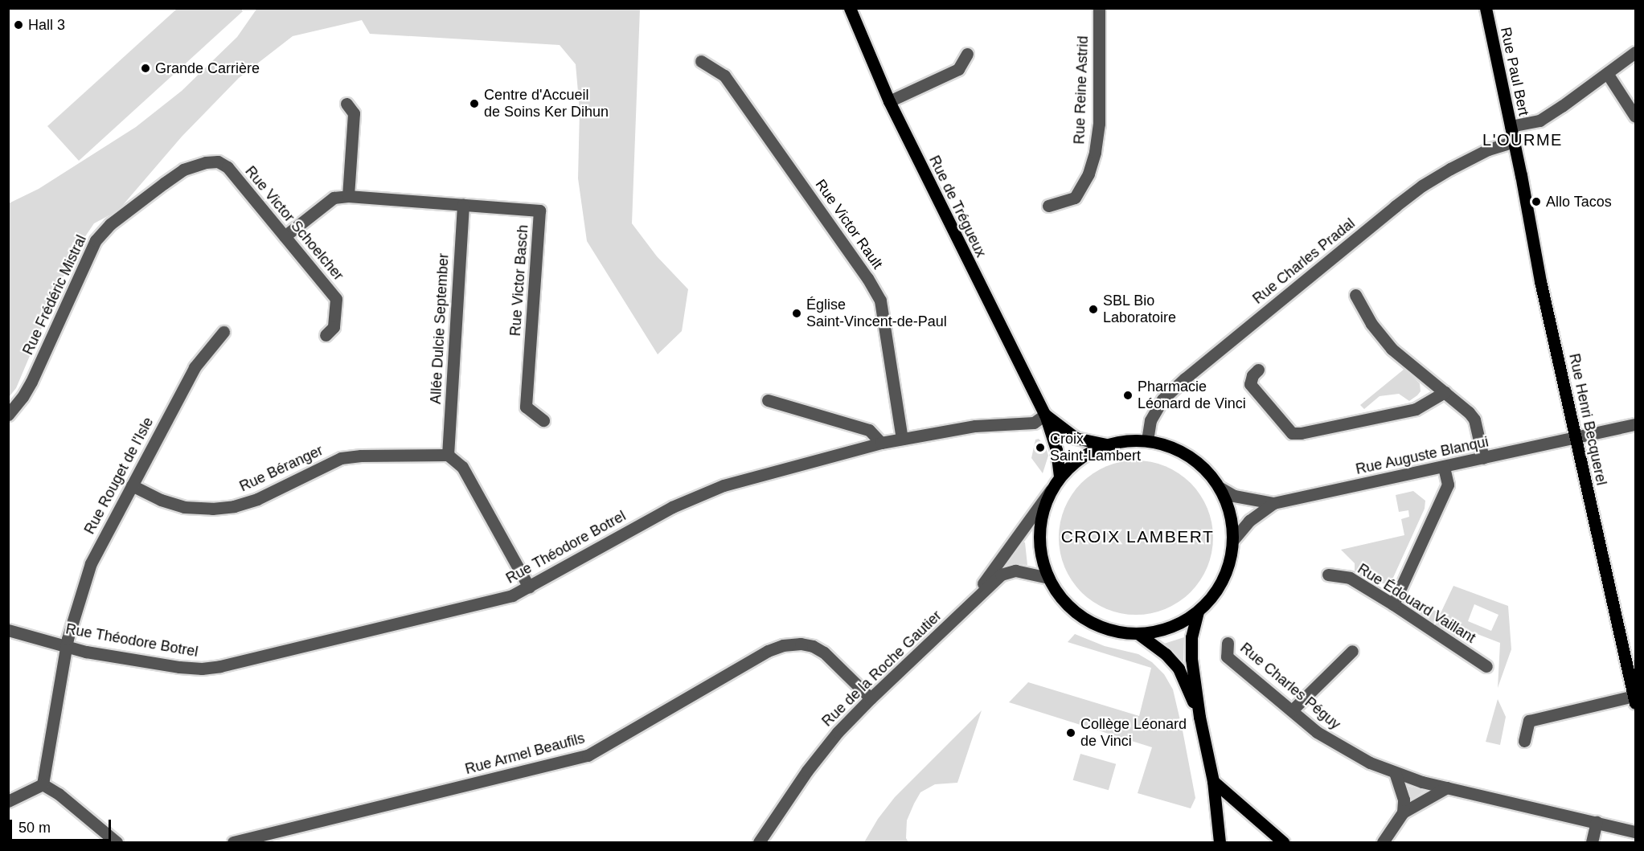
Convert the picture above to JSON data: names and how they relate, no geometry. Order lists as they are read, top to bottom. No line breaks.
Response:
{"streets":{"main road":["Rue Paul Bert","Rue de Trégueux","Rue Henri Becquerel"],"street":["Rue Reine Astrid","Rue Victor Schoelcher","Rue Victor Rault","Rue Charles Pradal","Rue Victor Basch","Rue Frédéric Mistral","Allée Dulcie September","Rue Auguste Blanqui","Rue Béranger","Rue Rouget de l'Isle","Rue Théodore Botrel","Rue Édouard Vaillant","Rue de la Roche Gautier","Rue Charles Péguy","Rue Armel Beaufils"]},"crossings":[["Rue Paul Bert","Rue Charles Pradal"],["Rue Paul Bert","Rue Henri Becquerel"],["Rue de Trégueux","Rue Théodore Botrel"],["Rue Victor Schoelcher","Rue Frédéric Mistral"],["Rue Victor Rault","Rue Théodore Botrel"],["Rue Charles Pradal","Rue Henri Becquerel"],["Rue Victor Basch","Allée Dulcie September"],["Allée Dulcie September","Rue Béranger"],["Rue Henri Becquerel","Rue Auguste Blanqui"],["Rue Béranger","Rue Rouget de l'Isle"],["Rue Rouget de l'Isle","Rue Théodore Botrel"],["Rue de la Roche Gautier","Rue Armel Beaufils"]],"districts":["L'OURME","CROIX LAMBERT"],"places":["Hall 3","Grande Carrière","Centre d'Accueil de Soins Ker Dihun","Allo Tacos","SBL Bio Laboratoire","Église Saint-Vincent-de-Paul","Pharmacie Léonard de Vinci","Croix Saint-Lambert","Collège Léonard de Vinci"],"scale_bar":"50 m"}
